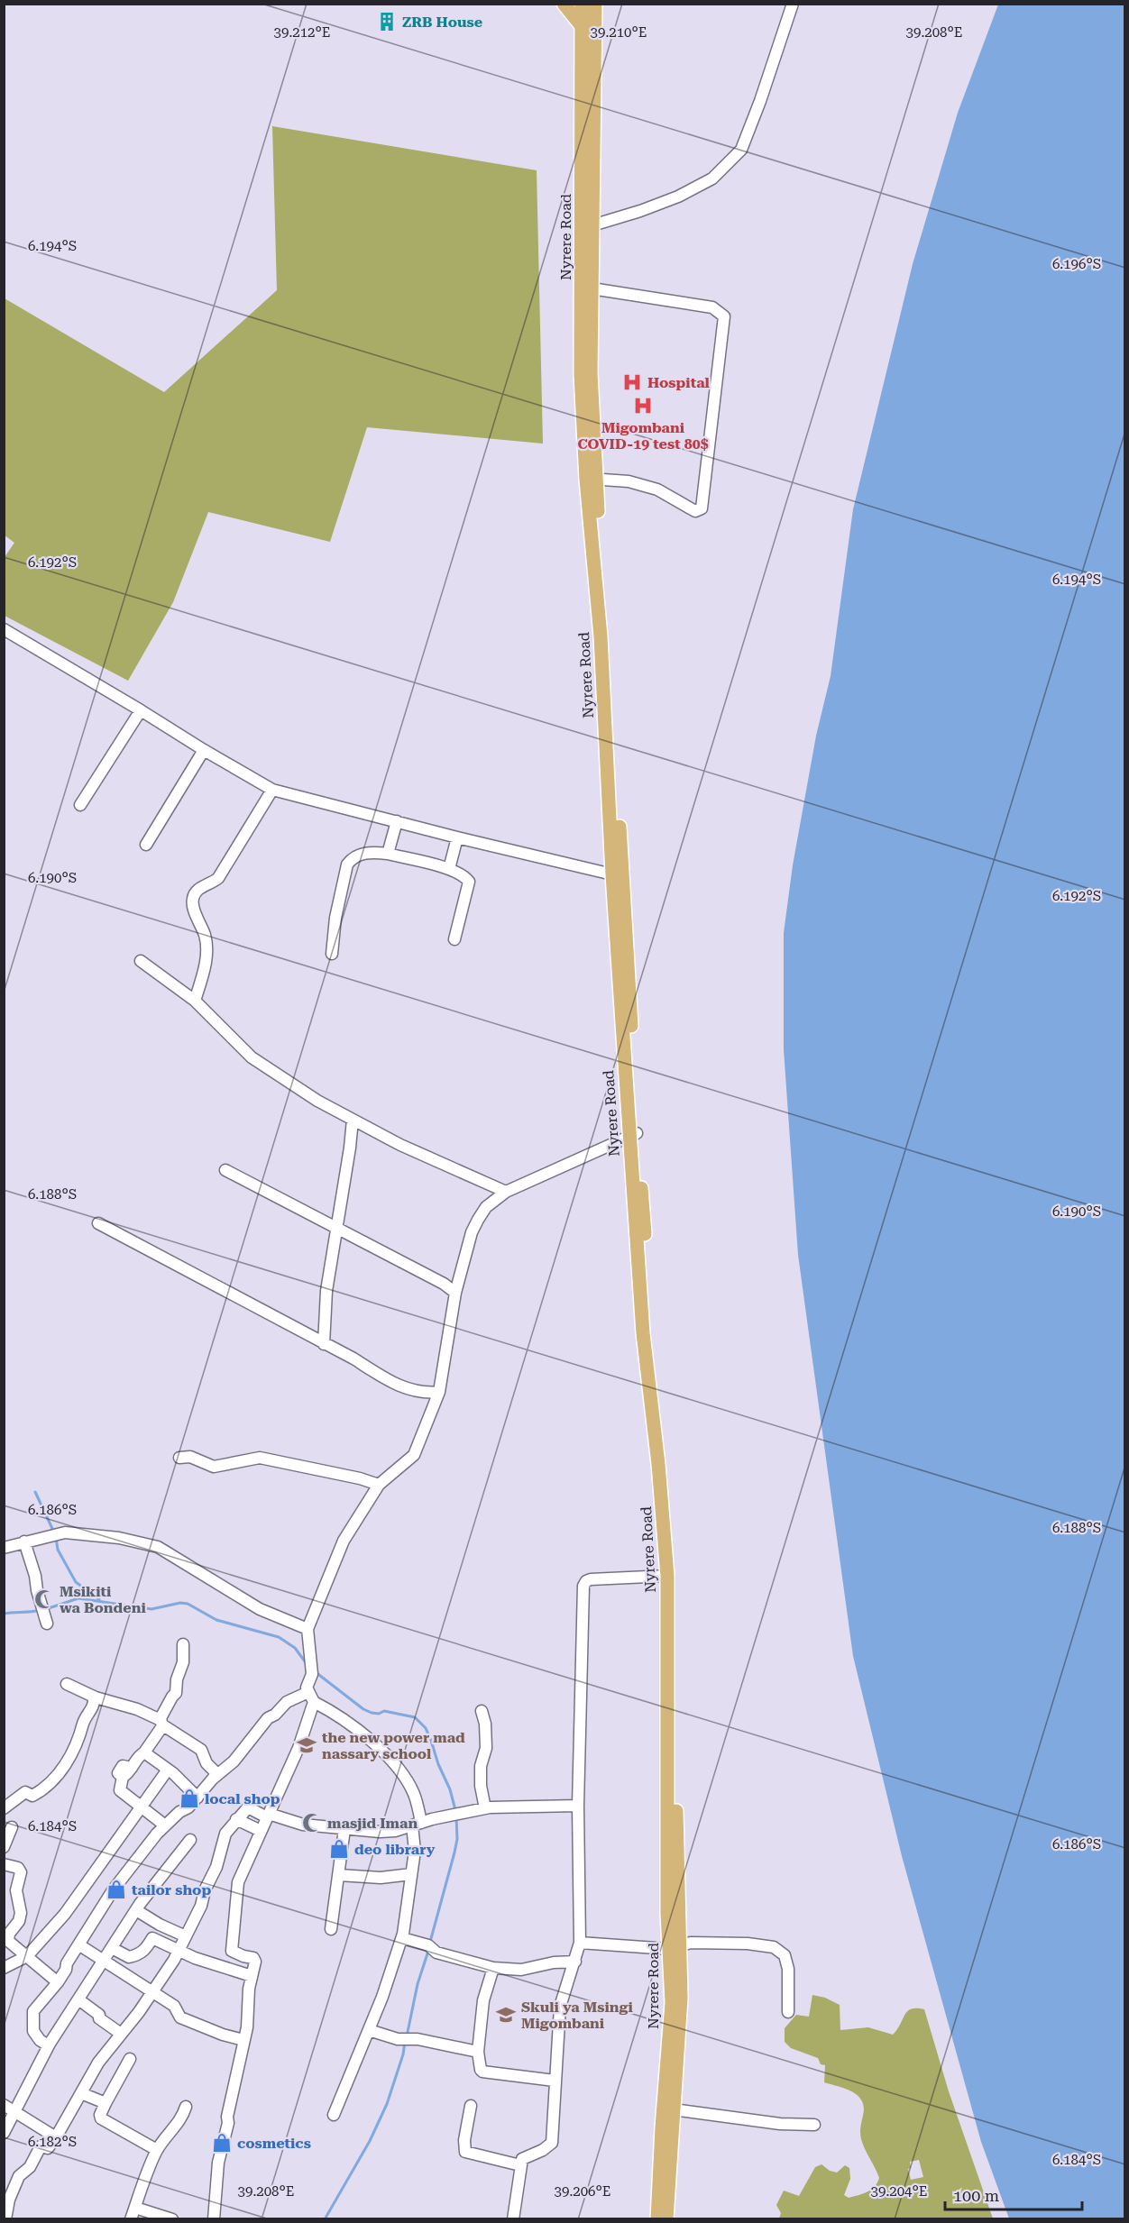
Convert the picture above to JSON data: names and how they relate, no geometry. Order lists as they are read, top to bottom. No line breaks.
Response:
{"streets":{"main road":["Nyrere Road"]},"places":{"building":["ZRB House"],"hospital":["Hospital","Migombani COVID-19 test 80$"],"mosque":["Msikiti wa Bondeni","masjid Iman"],"school or university":["the new power mad nassary school","Skuli ya Msingi Migombani"],"shop":["local shop","deo library","tailor shop","cosmetics"]},"scale_bar":"100 m","coordinates":["39.212°E","39.210°E","39.208°E","6.194°S","6.196°S","6.192°S","6.190°S","6.188°S","6.186°S","6.184°S","6.182°S","39.206°E","39.204°E"]}
